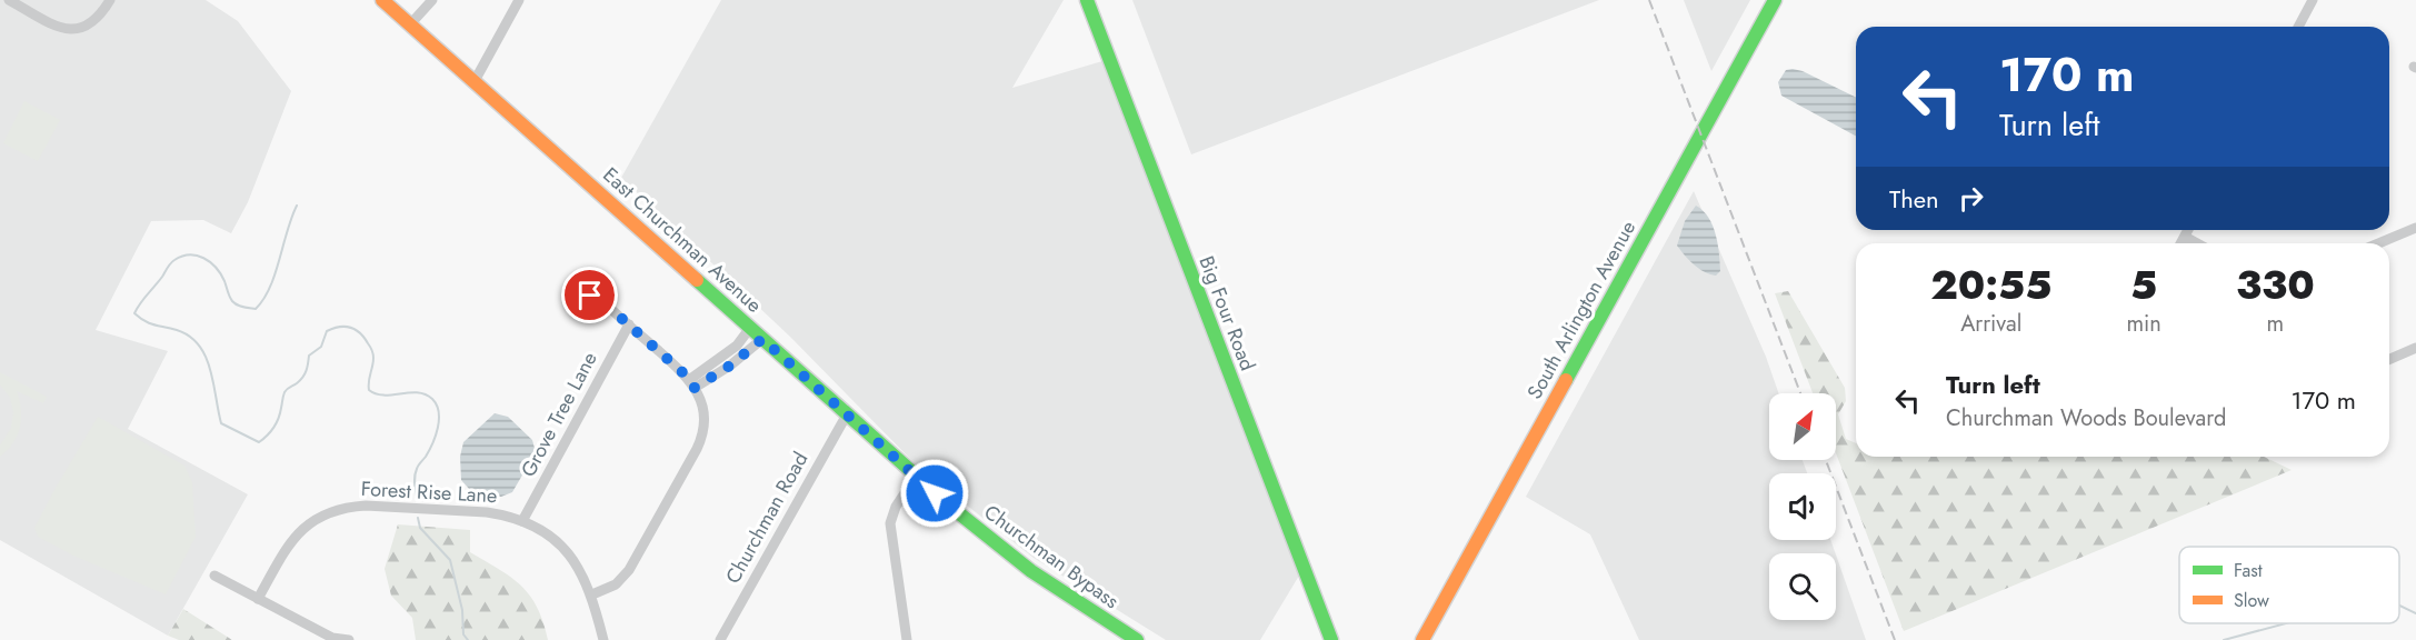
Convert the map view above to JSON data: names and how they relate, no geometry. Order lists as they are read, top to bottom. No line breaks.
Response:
{"streets":{"street":["East Churchman Avenue","South Arlington Avenue","Big Four Road","Grove Tree Lane","Forest Rise Lane","Churchman Road","Churchman Bypass"]},"crossings":[["East Churchman Avenue","Churchman Road"],["East Churchman Avenue","Churchman Bypass"],["Grove Tree Lane","Forest Rise Lane"]],"legend":["Fast","Slow"],"north":"top right","page":{"turn":["170 m","Turn left"],"then":"Then","eta":["20:55","Arrival","5","min","330","m"],"list":[{"name":"Turn left","note":"Churchman Woods Boulevard","value":"170 m"}]}}
